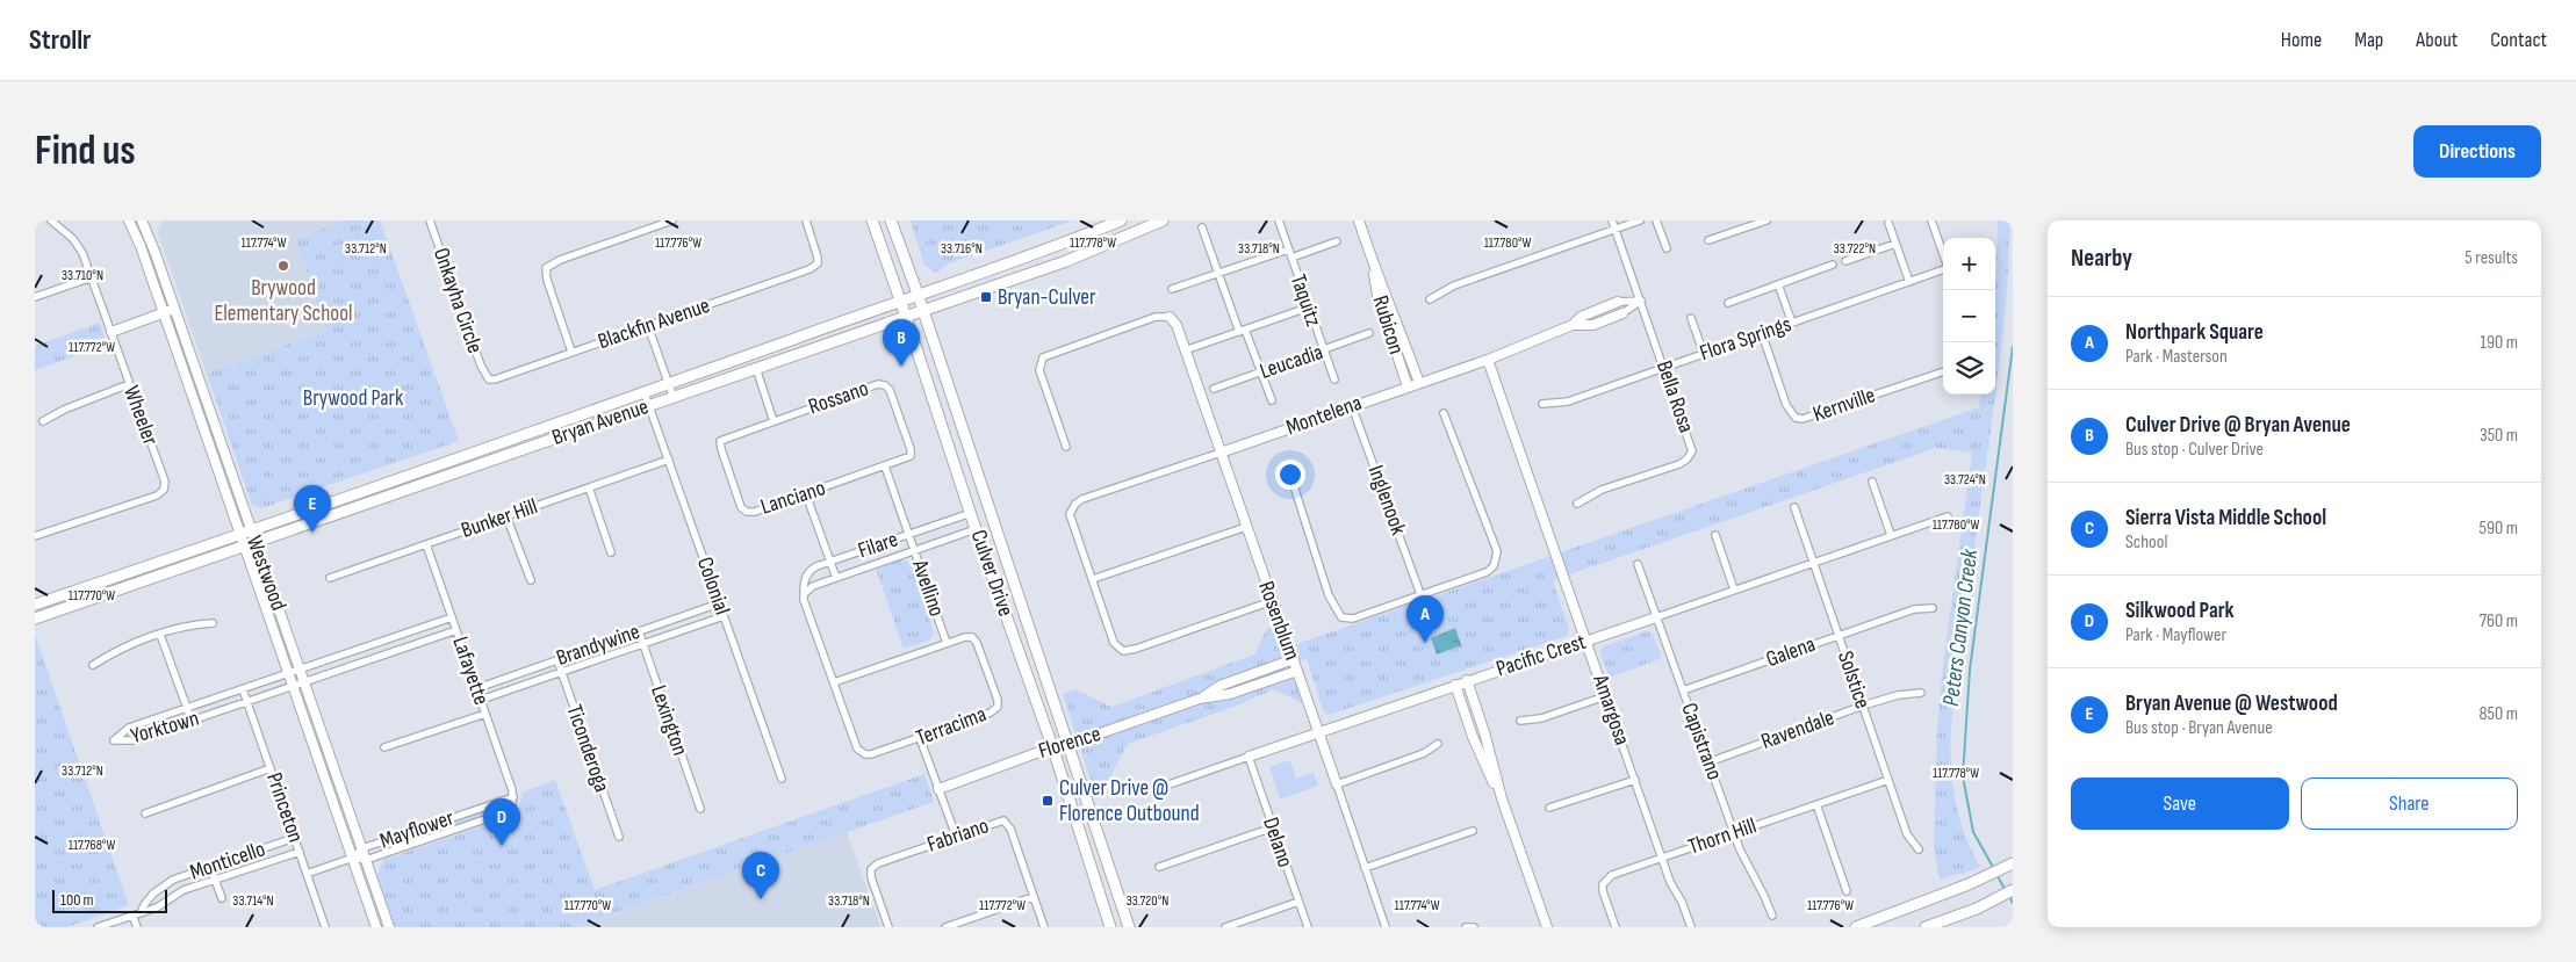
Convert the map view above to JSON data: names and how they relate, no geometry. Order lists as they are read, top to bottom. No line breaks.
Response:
{"streets":{"main road":["Bryan Avenue","Culver Drive"],"street":["Onkayha Circle","Taquitz","Blackfin Avenue","Rubicon","Flora Springs","Leucadia","Bella Rosa","Rossano","Kernville","Wheeler","Montelena","Lanciano","Inglenook","Bunker Hill","Filare","Westwood","Colonial","Avellino","Rosenblum","Brandywine","Galena","Pacific Crest","Lafayette","Solstice","Amargosa","Lexington","Terracima","Yorktown","Ravendale","Capistrano","Florence","Ticonderoga","Princeton","Mayflower","Fabriano","Thorn Hill","Delano","Monticello"]},"crossings":[["Onkayha Circle","Blackfin Avenue"],["Taquitz","Leucadia"],["Rubicon","Montelena"],["Flora Springs","Bella Rosa"],["Flora Springs","Kernville"],["Bella Rosa","Montelena"],["Rossano","Lanciano"],["Montelena","Inglenook"],["Montelena","Rosenblum"],["Montelena","Amargosa"],["Bryan Avenue","Westwood"],["Bryan Avenue","Culver Drive"],["Bryan Avenue","Colonial"],["Lanciano","Avellino"],["Bunker Hill","Colonial"],["Bunker Hill","Lafayette"],["Filare","Culver Drive"],["Filare","Avellino"],["Westwood","Yorktown"],["Westwood","Mayflower"],["Culver Drive","Florence"],["Colonial","Brandywine"],["Avellino","Terracima"],["Rosenblum","Pacific Crest"],["Rosenblum","Florence"],["Brandywine","Lafayette"],["Brandywine","Lexington"],["Brandywine","Ticonderoga"],["Galena","Solstice"],["Galena","Capistrano"],["Pacific Crest","Solstice"],["Pacific Crest","Amargosa"],["Pacific Crest","Capistrano"],["Pacific Crest","Delano"],["Lafayette","Yorktown"],["Lafayette","Mayflower"],["Solstice","Ravendale"],["Solstice","Thorn Hill"],["Amargosa","Thorn Hill"],["Yorktown","Princeton"],["Ravendale","Capistrano"],["Capistrano","Thorn Hill"],["Princeton","Mayflower"],["Princeton","Monticello"]],"water":["Peters Canyon Creek"],"parks":["Brywood Park"],"places":{"other":["Brywood Elementary School"],"transit":["Bryan-Culver","Culver Drive @ Florence Outbound"]},"scale_bar":"100 m","page":{"header":"Strollr","nav":["Home","Map","About","Contact"],"buttons":["Directions",["Save","Share"]],"title":"Find us","heading":["Nearby","5 results"],"map_buttons":["+","−"],"list":[{"mark":"A","name":"Northpark Square","note":"Park · Masterson","value":"190 m"},{"mark":"B","name":"Culver Drive @ Bryan Avenue","note":"Bus stop · Culver Drive","value":"350 m"},{"mark":"C","name":"Sierra Vista Middle School","note":"School","value":"590 m"},{"mark":"D","name":"Silkwood Park","note":"Park · Mayflower","value":"760 m"},{"mark":"E","name":"Bryan Avenue @ Westwood","note":"Bus stop · Bryan Avenue","value":"850 m"}],"pins":["B","E","A","D","C"],"scale":"100 m"},"coordinates":["117.774°W","117.776°W","117.778°W","117.780°W","33.712°N","33.716°N","33.718°N","33.722°N","33.710°N","117.772°W","33.724°N","117.770°W","117.768°W","33.714°N","33.720°N"]}
